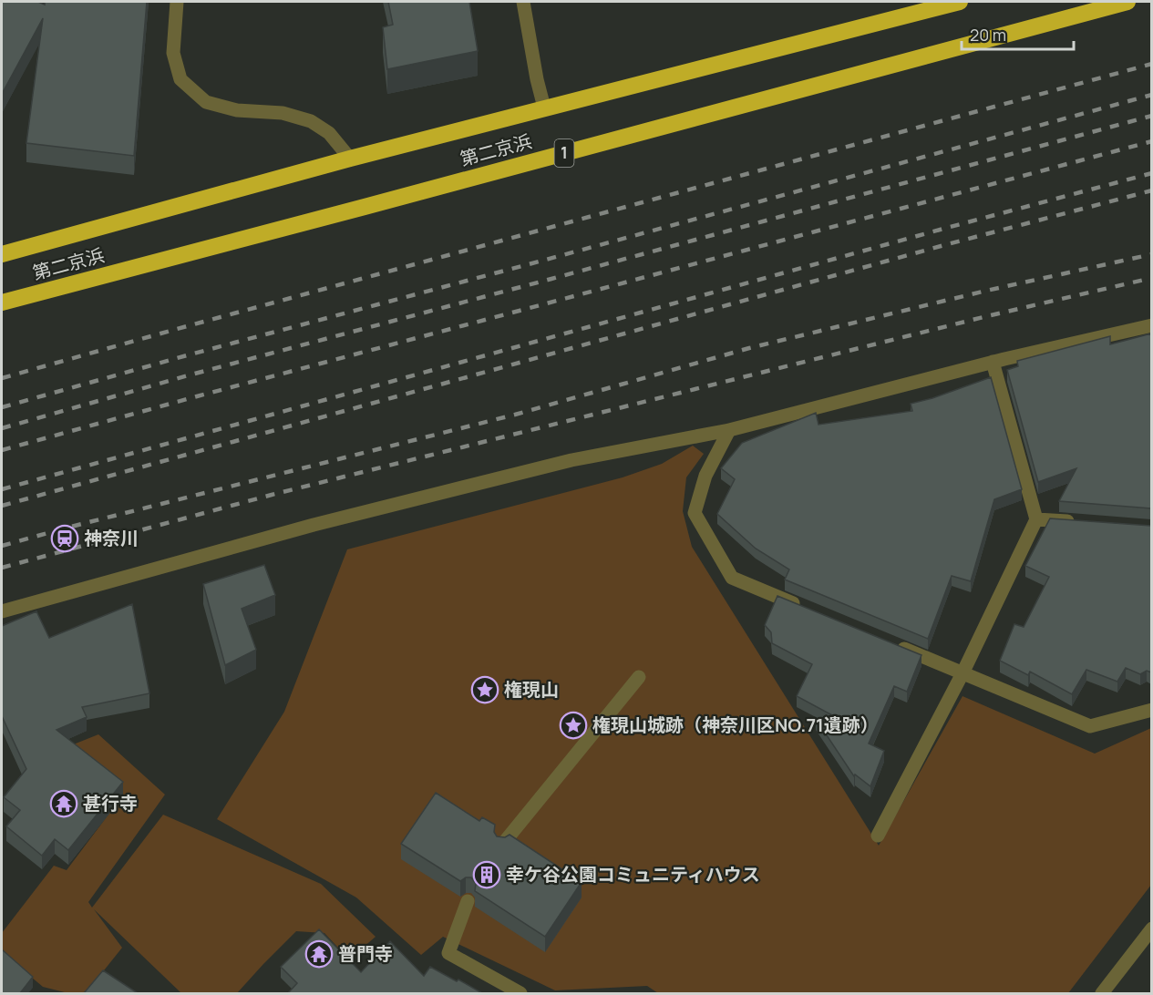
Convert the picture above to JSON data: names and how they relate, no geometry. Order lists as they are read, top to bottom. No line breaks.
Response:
{"streets":{"highway":["第二京浜","1"]},"places":{"station":["神奈川"],"place":["権現山","権現山城跡（神奈川区NO.71遺跡）"],"temple":["甚行寺","普門寺"],"building":["幸ケ谷公園コミュニティハウス"]},"scale_bar":"20 m"}
